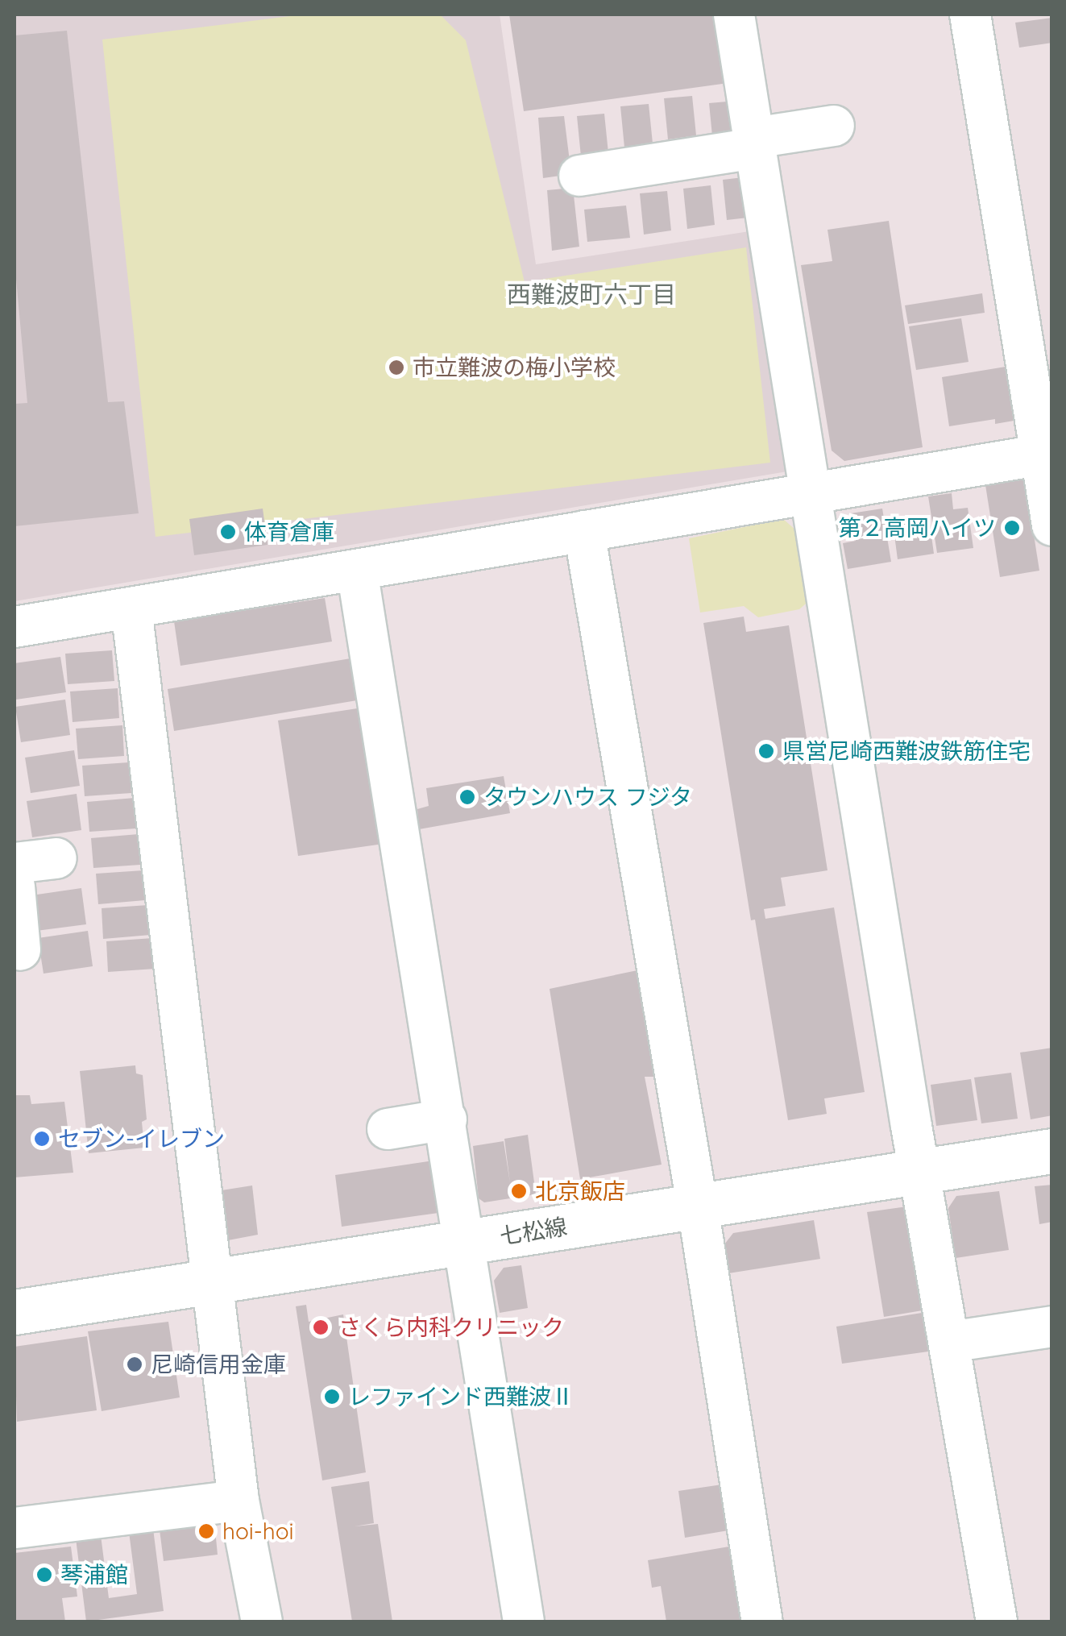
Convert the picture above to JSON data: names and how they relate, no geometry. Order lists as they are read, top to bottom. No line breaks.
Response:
{"streets":{"street":["七松線"]},"districts":["西難波町六丁目"],"places":["市立難波の梅小学校","第２高岡ハイツ","体育倉庫","県営尼崎西難波鉄筋住宅","タウンハウス フジタ","セブン-イレブン","北京飯店","さくら内科クリニック","尼崎信用金庫","レファインド西難波Ⅱ","hoi-hoi","琴浦館"]}
